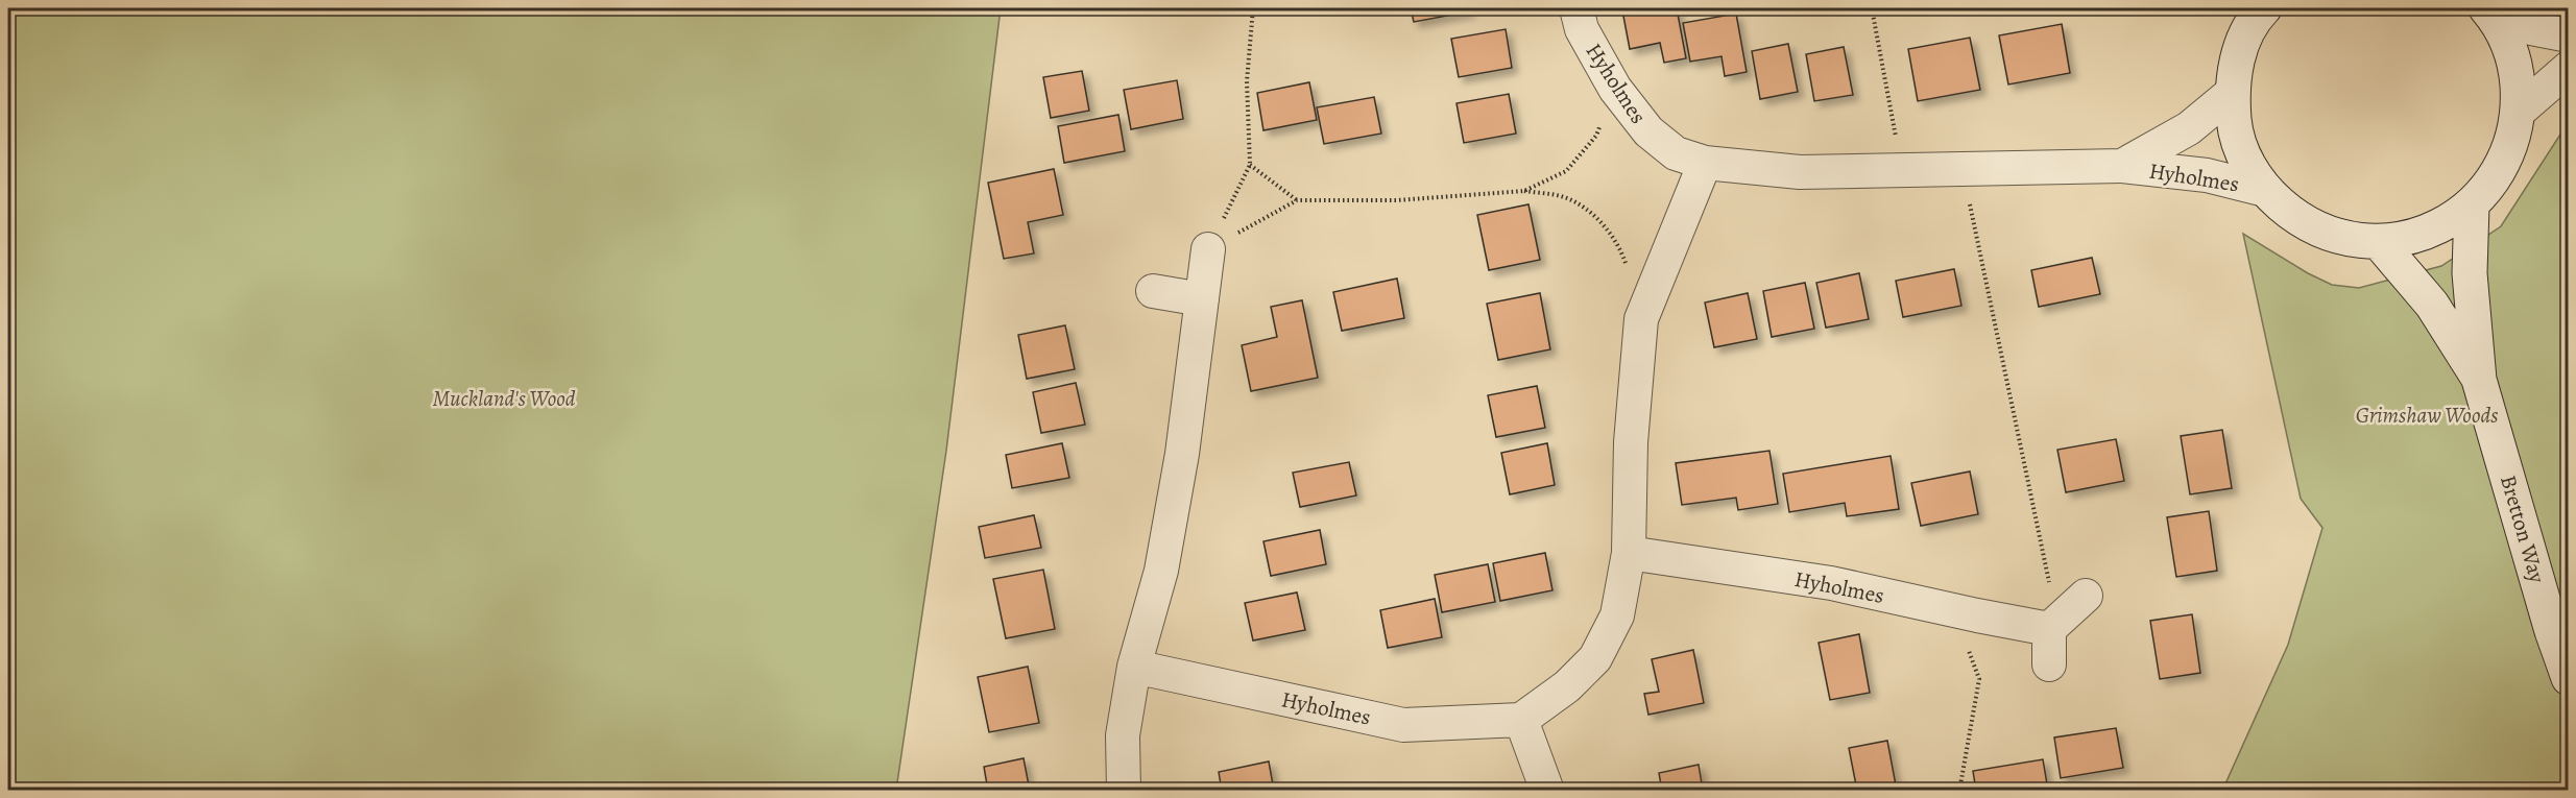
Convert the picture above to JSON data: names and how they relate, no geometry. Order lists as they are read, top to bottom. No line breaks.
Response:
{"streets":{"street":["Hyholmes","Bretton Way"]},"parks":["Muckland's Wood","Grimshaw Woods"]}
